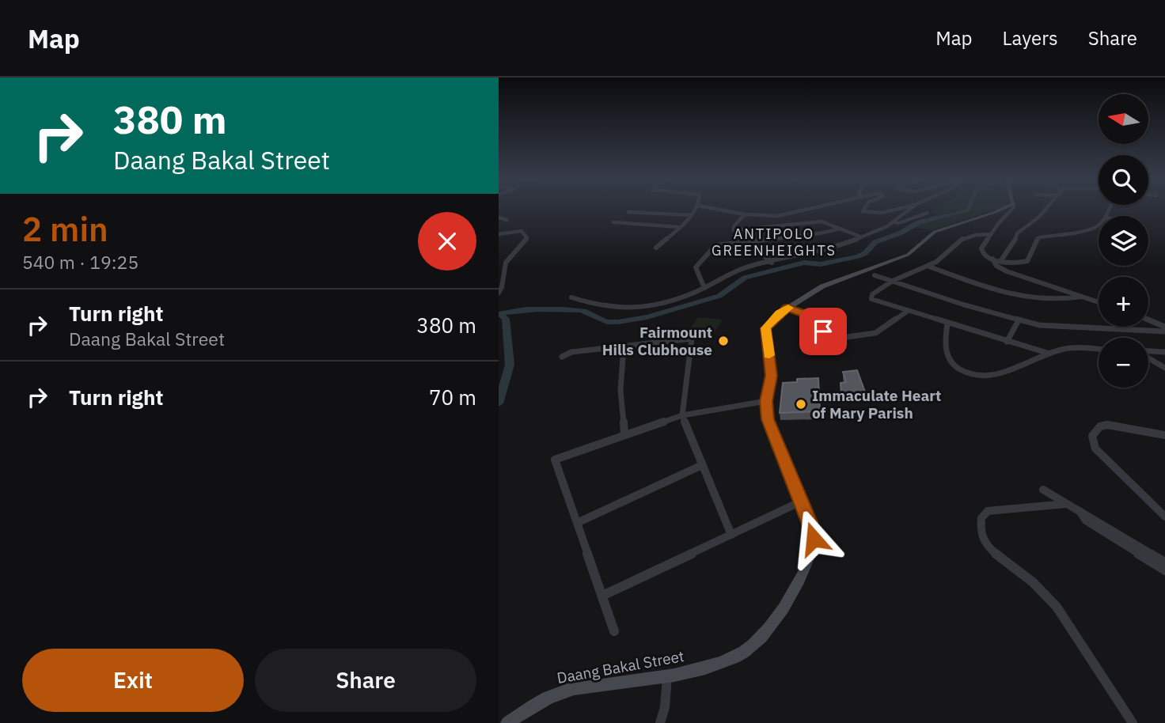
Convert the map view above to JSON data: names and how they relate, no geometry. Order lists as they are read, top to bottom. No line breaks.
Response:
{"streets":{"street":["Daang Bakal Street"]},"districts":["ANTIPOLO GREENHEIGHTS"],"places":["Fairmount Hills Clubhouse","Immaculate Heart of Mary Parish"],"north":"left","page":{"header":"Map","nav":["Map","Layers","Share"],"turn":["380 m","Daang Bakal Street"],"map_buttons":["+","−"],"heading":["2 min","540 m · 19:25"],"list":[{"name":"Turn right","note":"Daang Bakal Street","value":"380 m"},{"name":"Turn right","value":"70 m"}],"buttons":["Exit","Share"]}}
